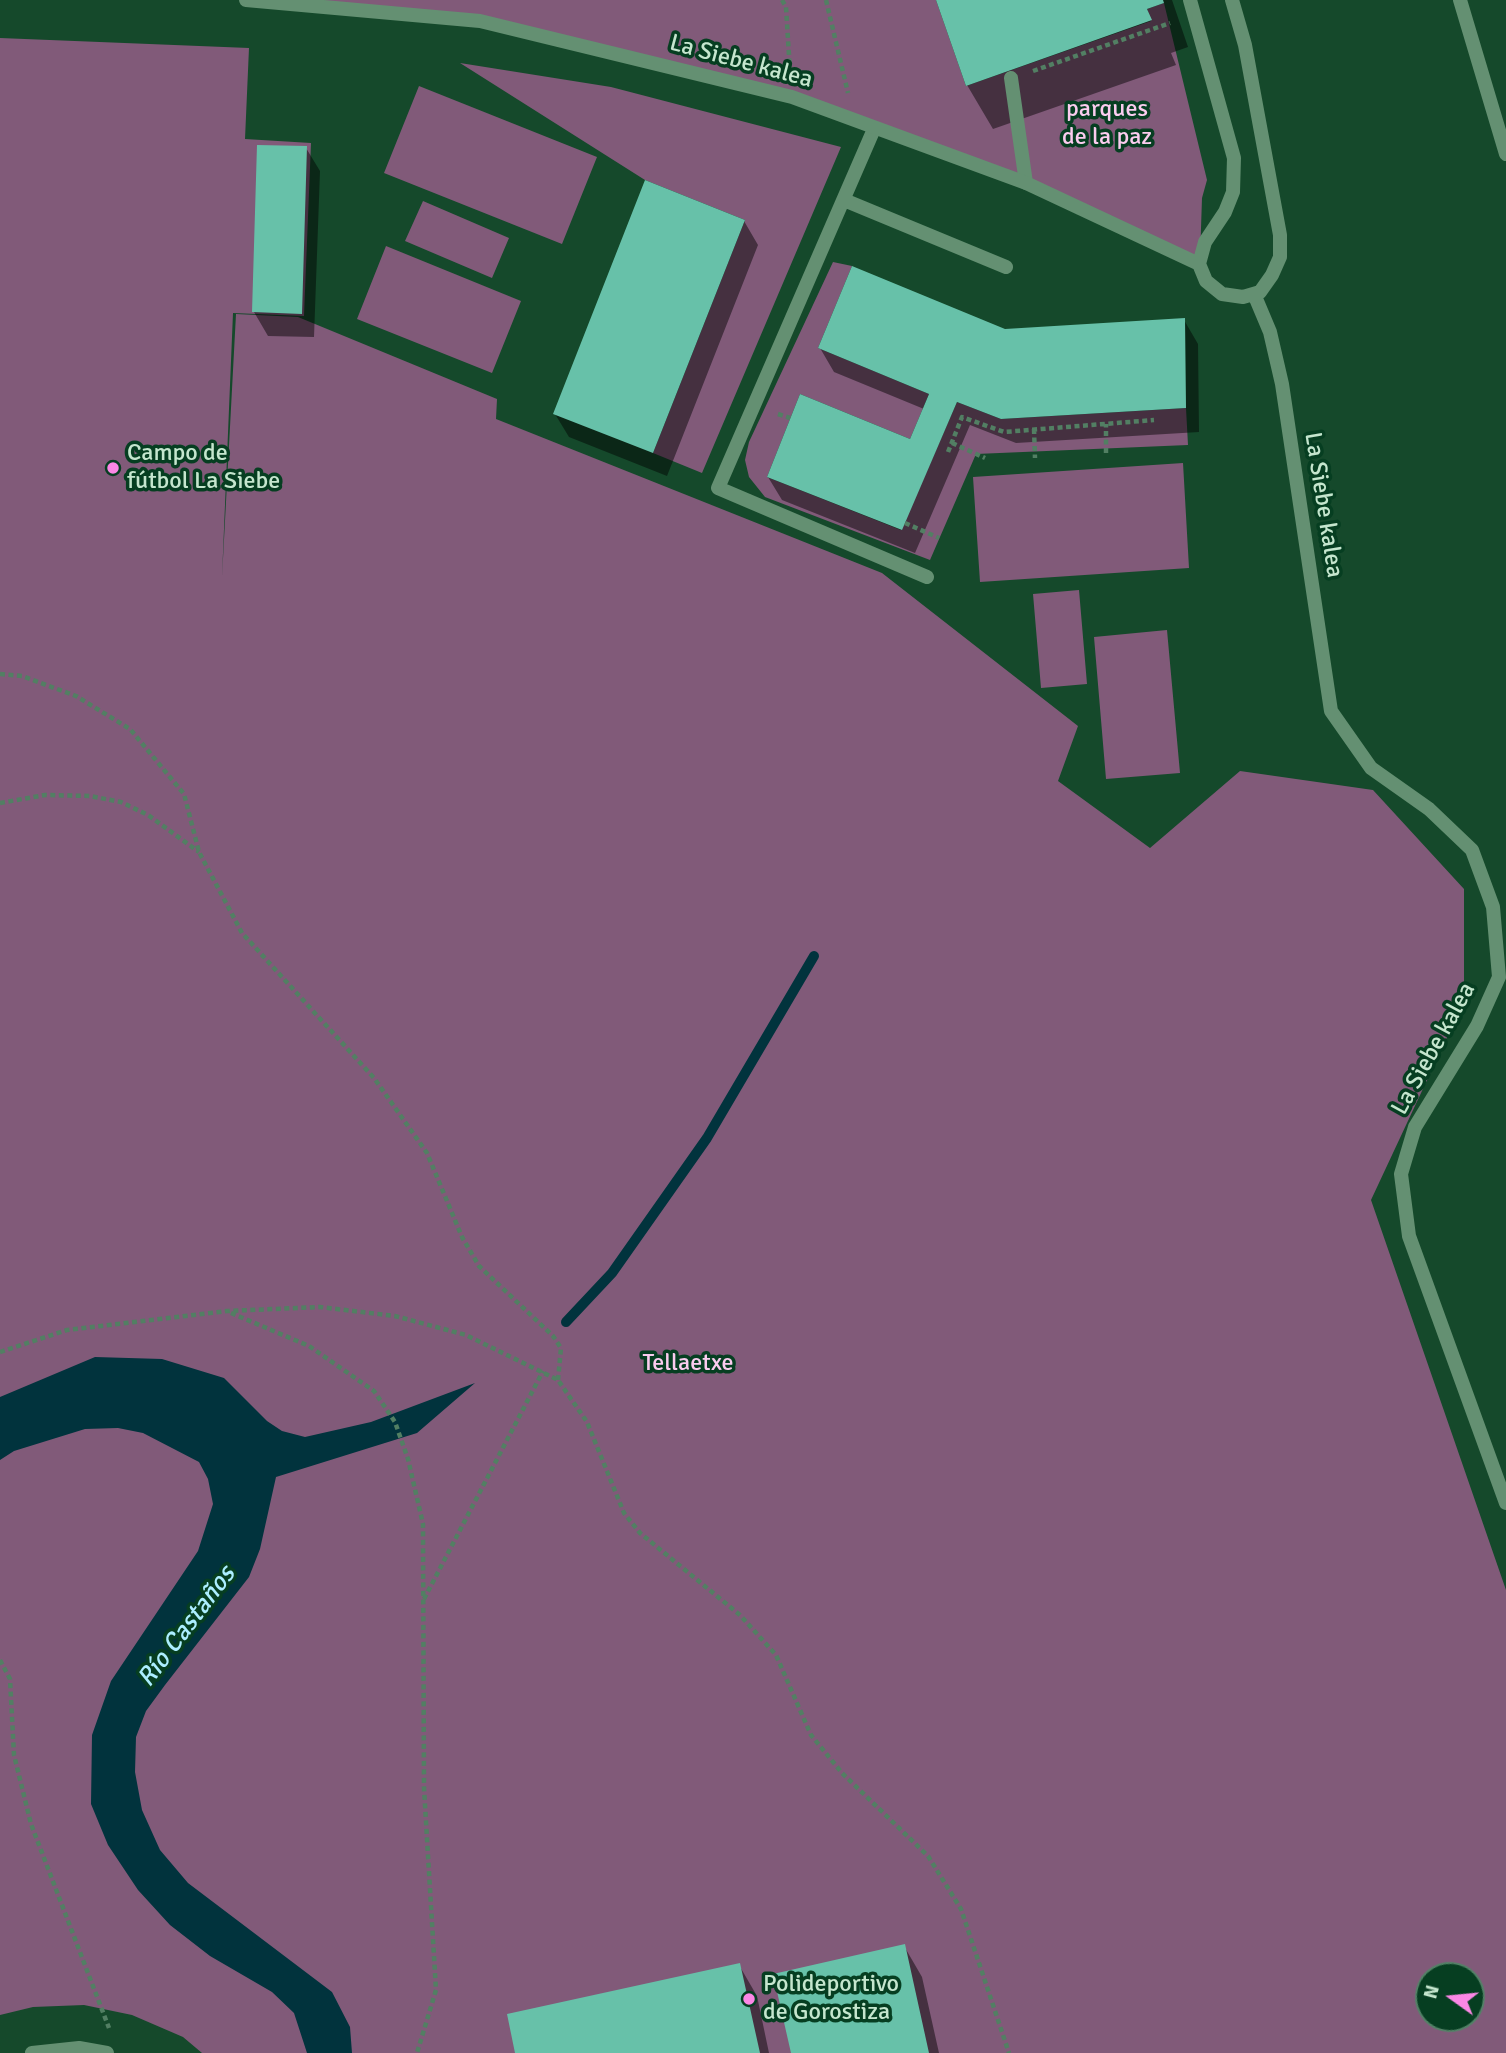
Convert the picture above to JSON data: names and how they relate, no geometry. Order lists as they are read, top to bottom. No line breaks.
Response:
{"streets":{"street":["La Siebe kalea"]},"water":["Río Castaños"],"parks":["parques de la paz","Tellaetxe"],"places":["Campo de fútbol La Siebe","Polideportivo de Gorostiza"],"north":"left"}
